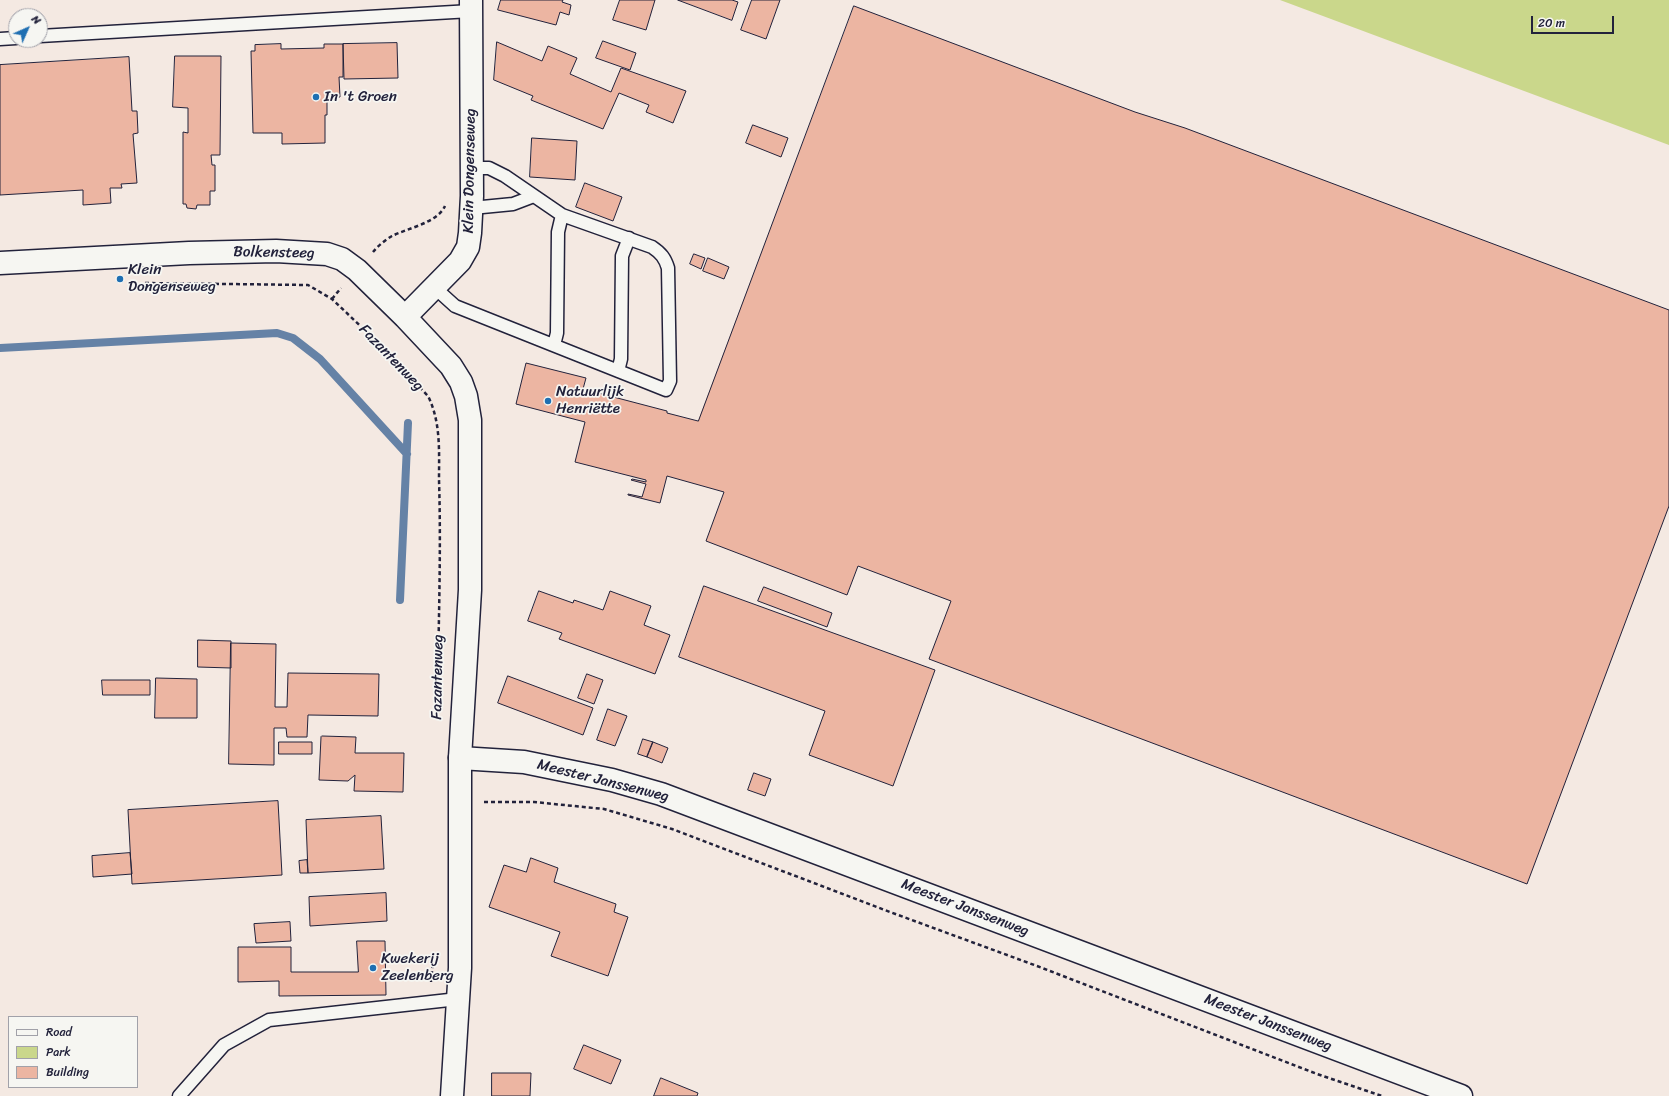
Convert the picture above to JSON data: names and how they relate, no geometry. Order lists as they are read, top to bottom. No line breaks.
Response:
{"streets":{"street":["Klein Dongenseweg","Bolkensteeg","Fazantenweg","Meester Janssenweg"]},"crossings":[["Klein Dongenseweg","Bolkensteeg"],["Klein Dongenseweg","Fazantenweg"],["Bolkensteeg","Fazantenweg"],["Fazantenweg","Meester Janssenweg"]],"places":["In 't Groen","Klein Dongenseweg","Natuurlijk Henriëtte","Kwekerij Zeelenberg"],"legend":["Road","Park","Building"],"scale_bar":"20 m","north":"top right"}
